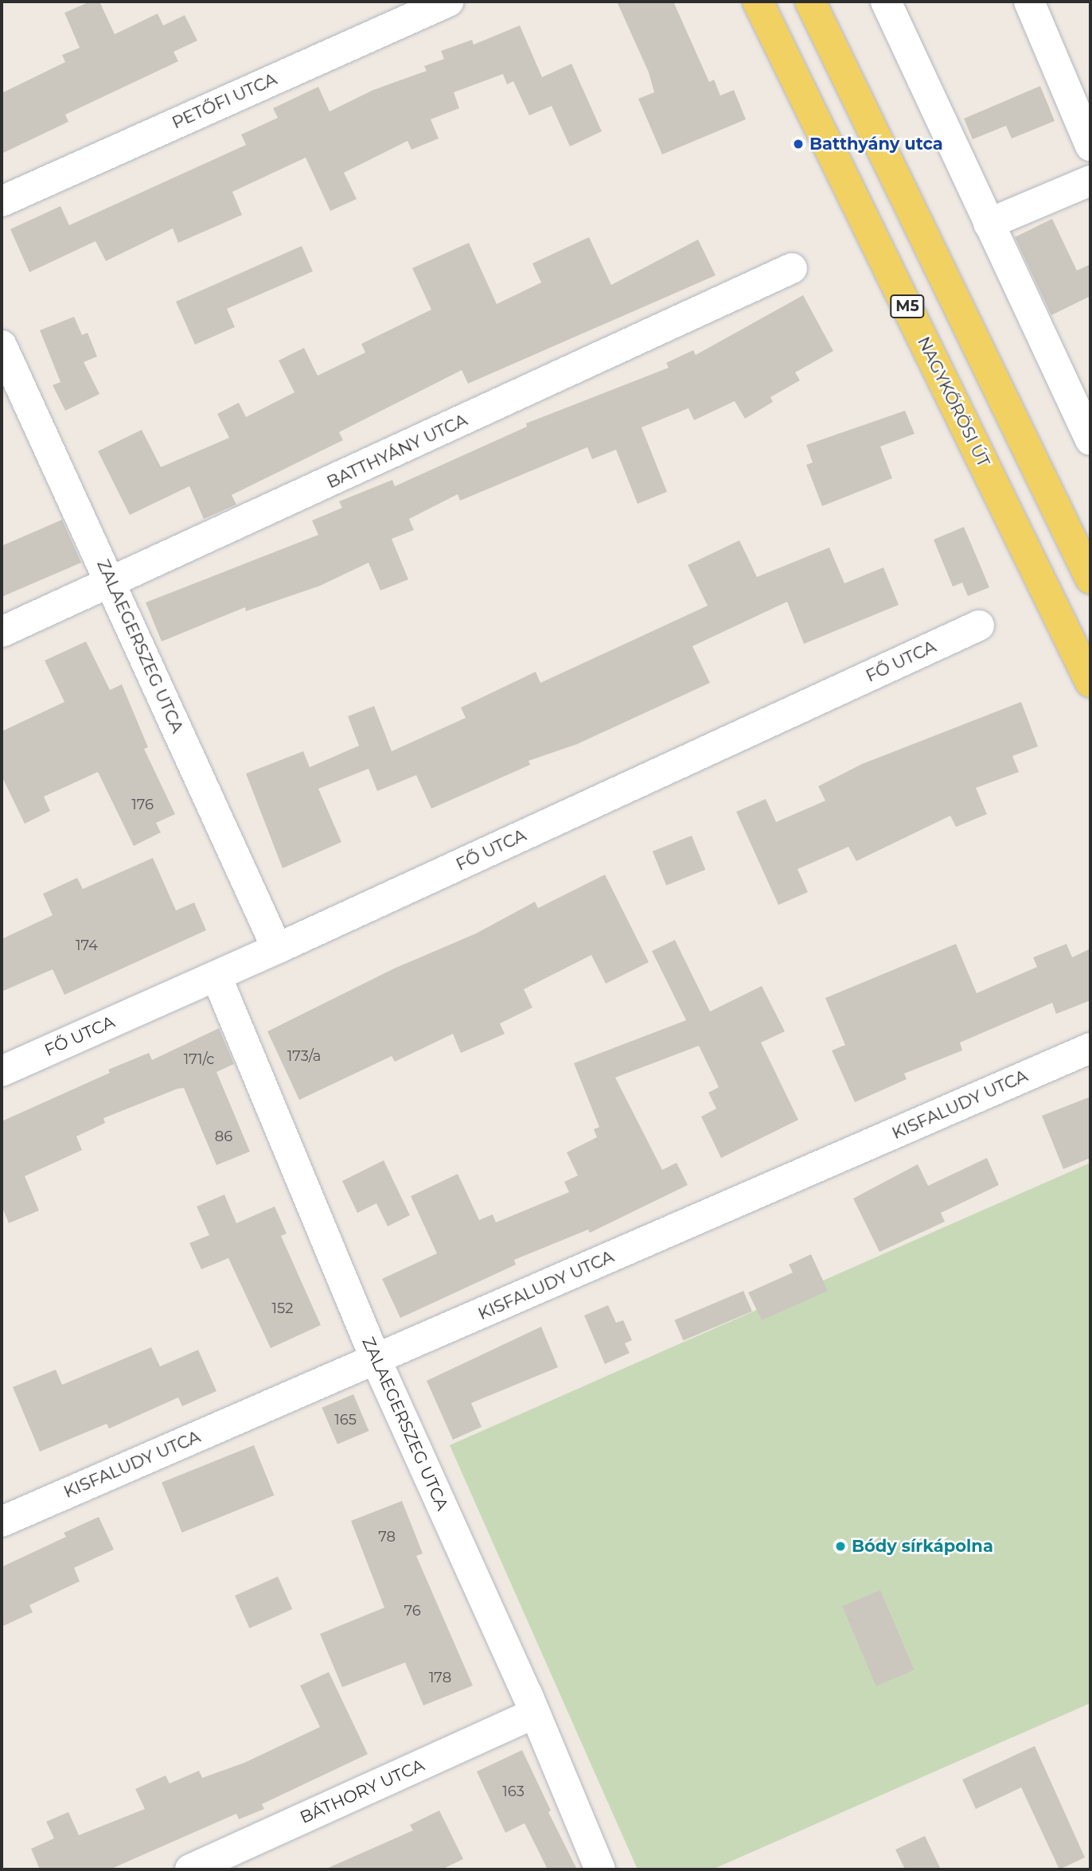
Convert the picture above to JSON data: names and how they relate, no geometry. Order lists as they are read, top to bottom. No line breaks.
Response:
{"streets":{"main road":["M5","NAGYKŐRÖSI ÚT"],"street":["PETŐFI UTCA","BATTHYÁNY UTCA","ZALAEGERSZEG UTCA","FŐ UTCA","KISFALUDY UTCA","BÁTHORY UTCA"]},"crossings":[["BATTHYÁNY UTCA","ZALAEGERSZEG UTCA"],["ZALAEGERSZEG UTCA","FŐ UTCA"],["ZALAEGERSZEG UTCA","KISFALUDY UTCA"],["ZALAEGERSZEG UTCA","BÁTHORY UTCA"]],"places":["Batthyány utca","Bódy sírkápolna"],"house_numbers":["176","174","173/a","171/c","86","152","165","78","76","178","163"]}
